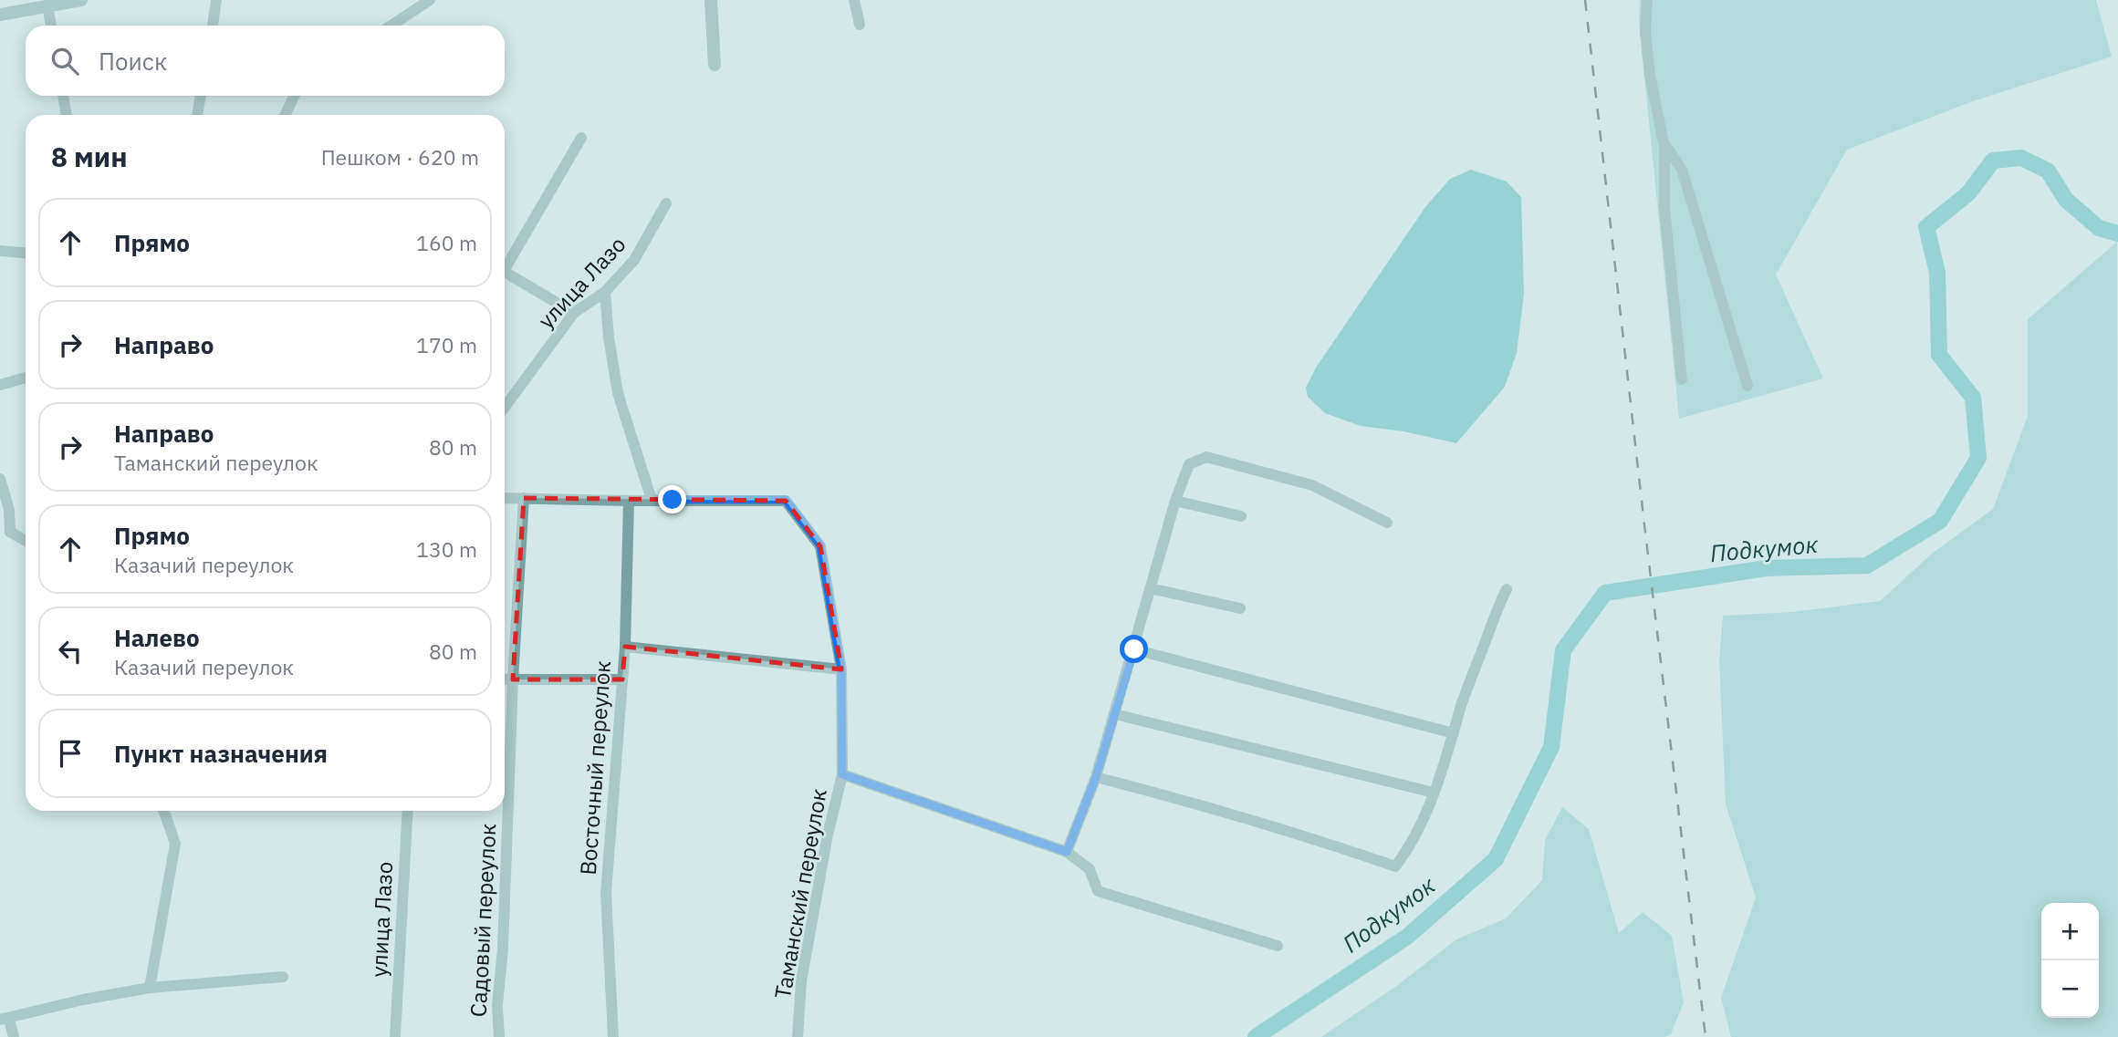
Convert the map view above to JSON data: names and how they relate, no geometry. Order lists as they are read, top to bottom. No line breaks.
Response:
{"streets":{"street":["улица Лазо","Восточный переулок","Таманский переулок","Садовый переулок"]},"water":["Подкумок"],"page":{"search":"Поиск","heading":["8 мин","Пешком · 620 m"],"list":[["Прямо","160 m"],["Направо","170 m"],["Направо","Таманский переулок","80 m"],["Прямо","Казачий переулок","130 m"],["Налево","Казачий переулок","80 m"],"Пункт назначения"],"map_buttons":["+","−"]}}
